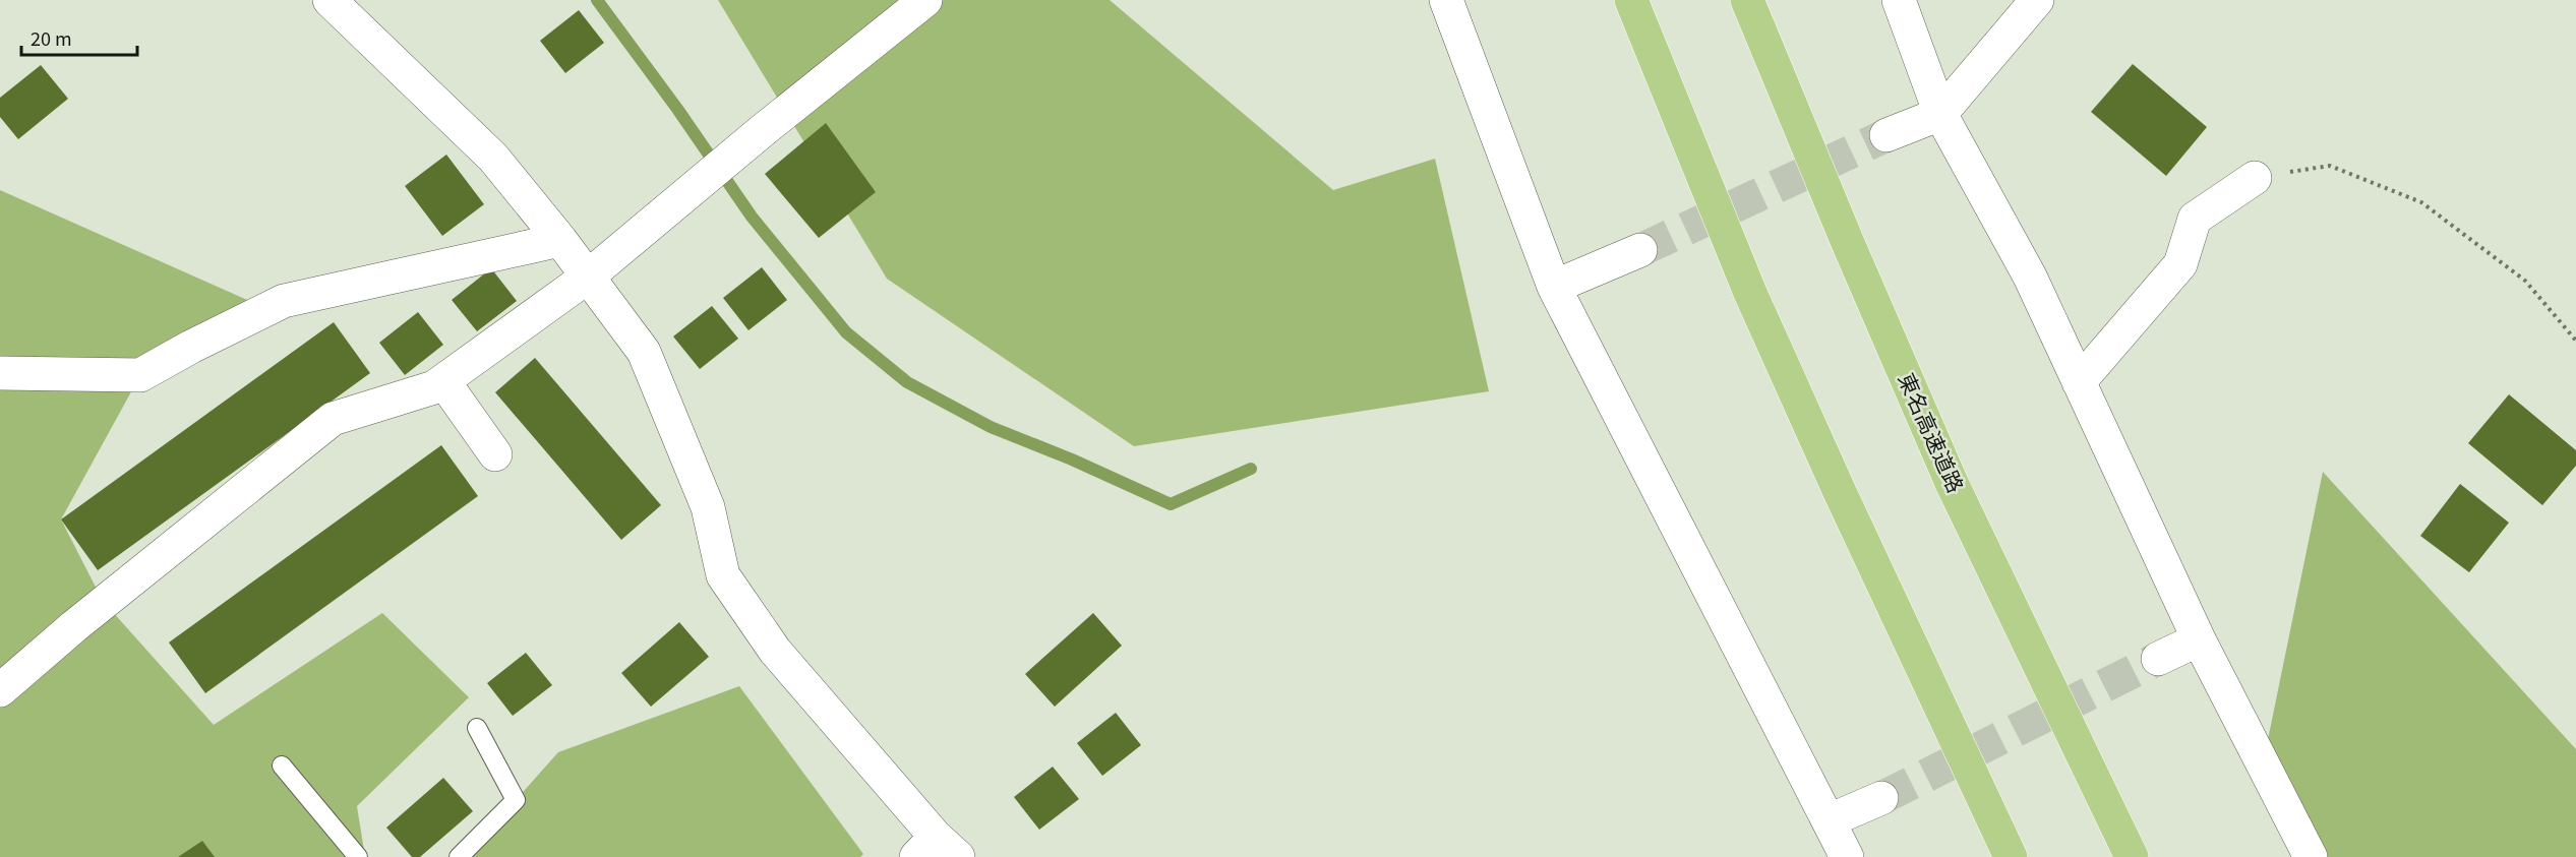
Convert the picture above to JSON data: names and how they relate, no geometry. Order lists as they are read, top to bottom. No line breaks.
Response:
{"streets":{"highway":["東名高速道路"]},"scale_bar":"20 m"}
